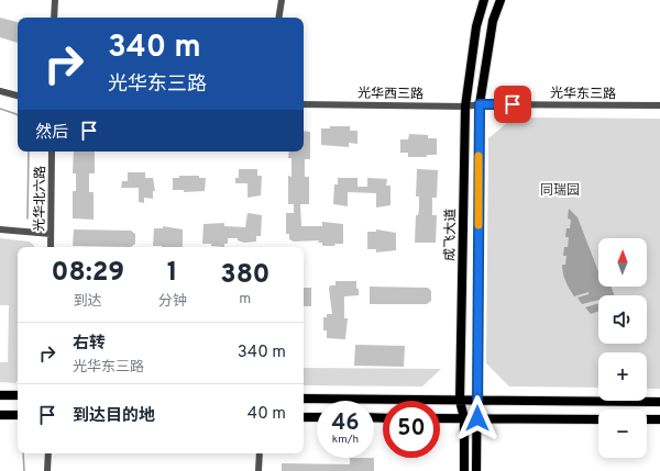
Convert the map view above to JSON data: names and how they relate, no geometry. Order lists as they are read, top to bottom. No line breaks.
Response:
{"streets":{"main road":["成飞大道"],"street":["光华西三路","光华东三路","光华北六路"]},"crossings":[["光华西三路","光华东三路"],["光华西三路","成飞大道"]],"parks":["同瑞园"],"north":"top","page":{"turn":["340 m","光华东三路"],"then":"然后","map_buttons":["+","−"],"eta":["08:29","到达","1","分钟","380","m"],"list":[{"name":"右转","note":"光华东三路","value":"340 m"},{"name":"到达目的地","value":"40 m"}],"speed":"46 km/h","limit":"50"}}
